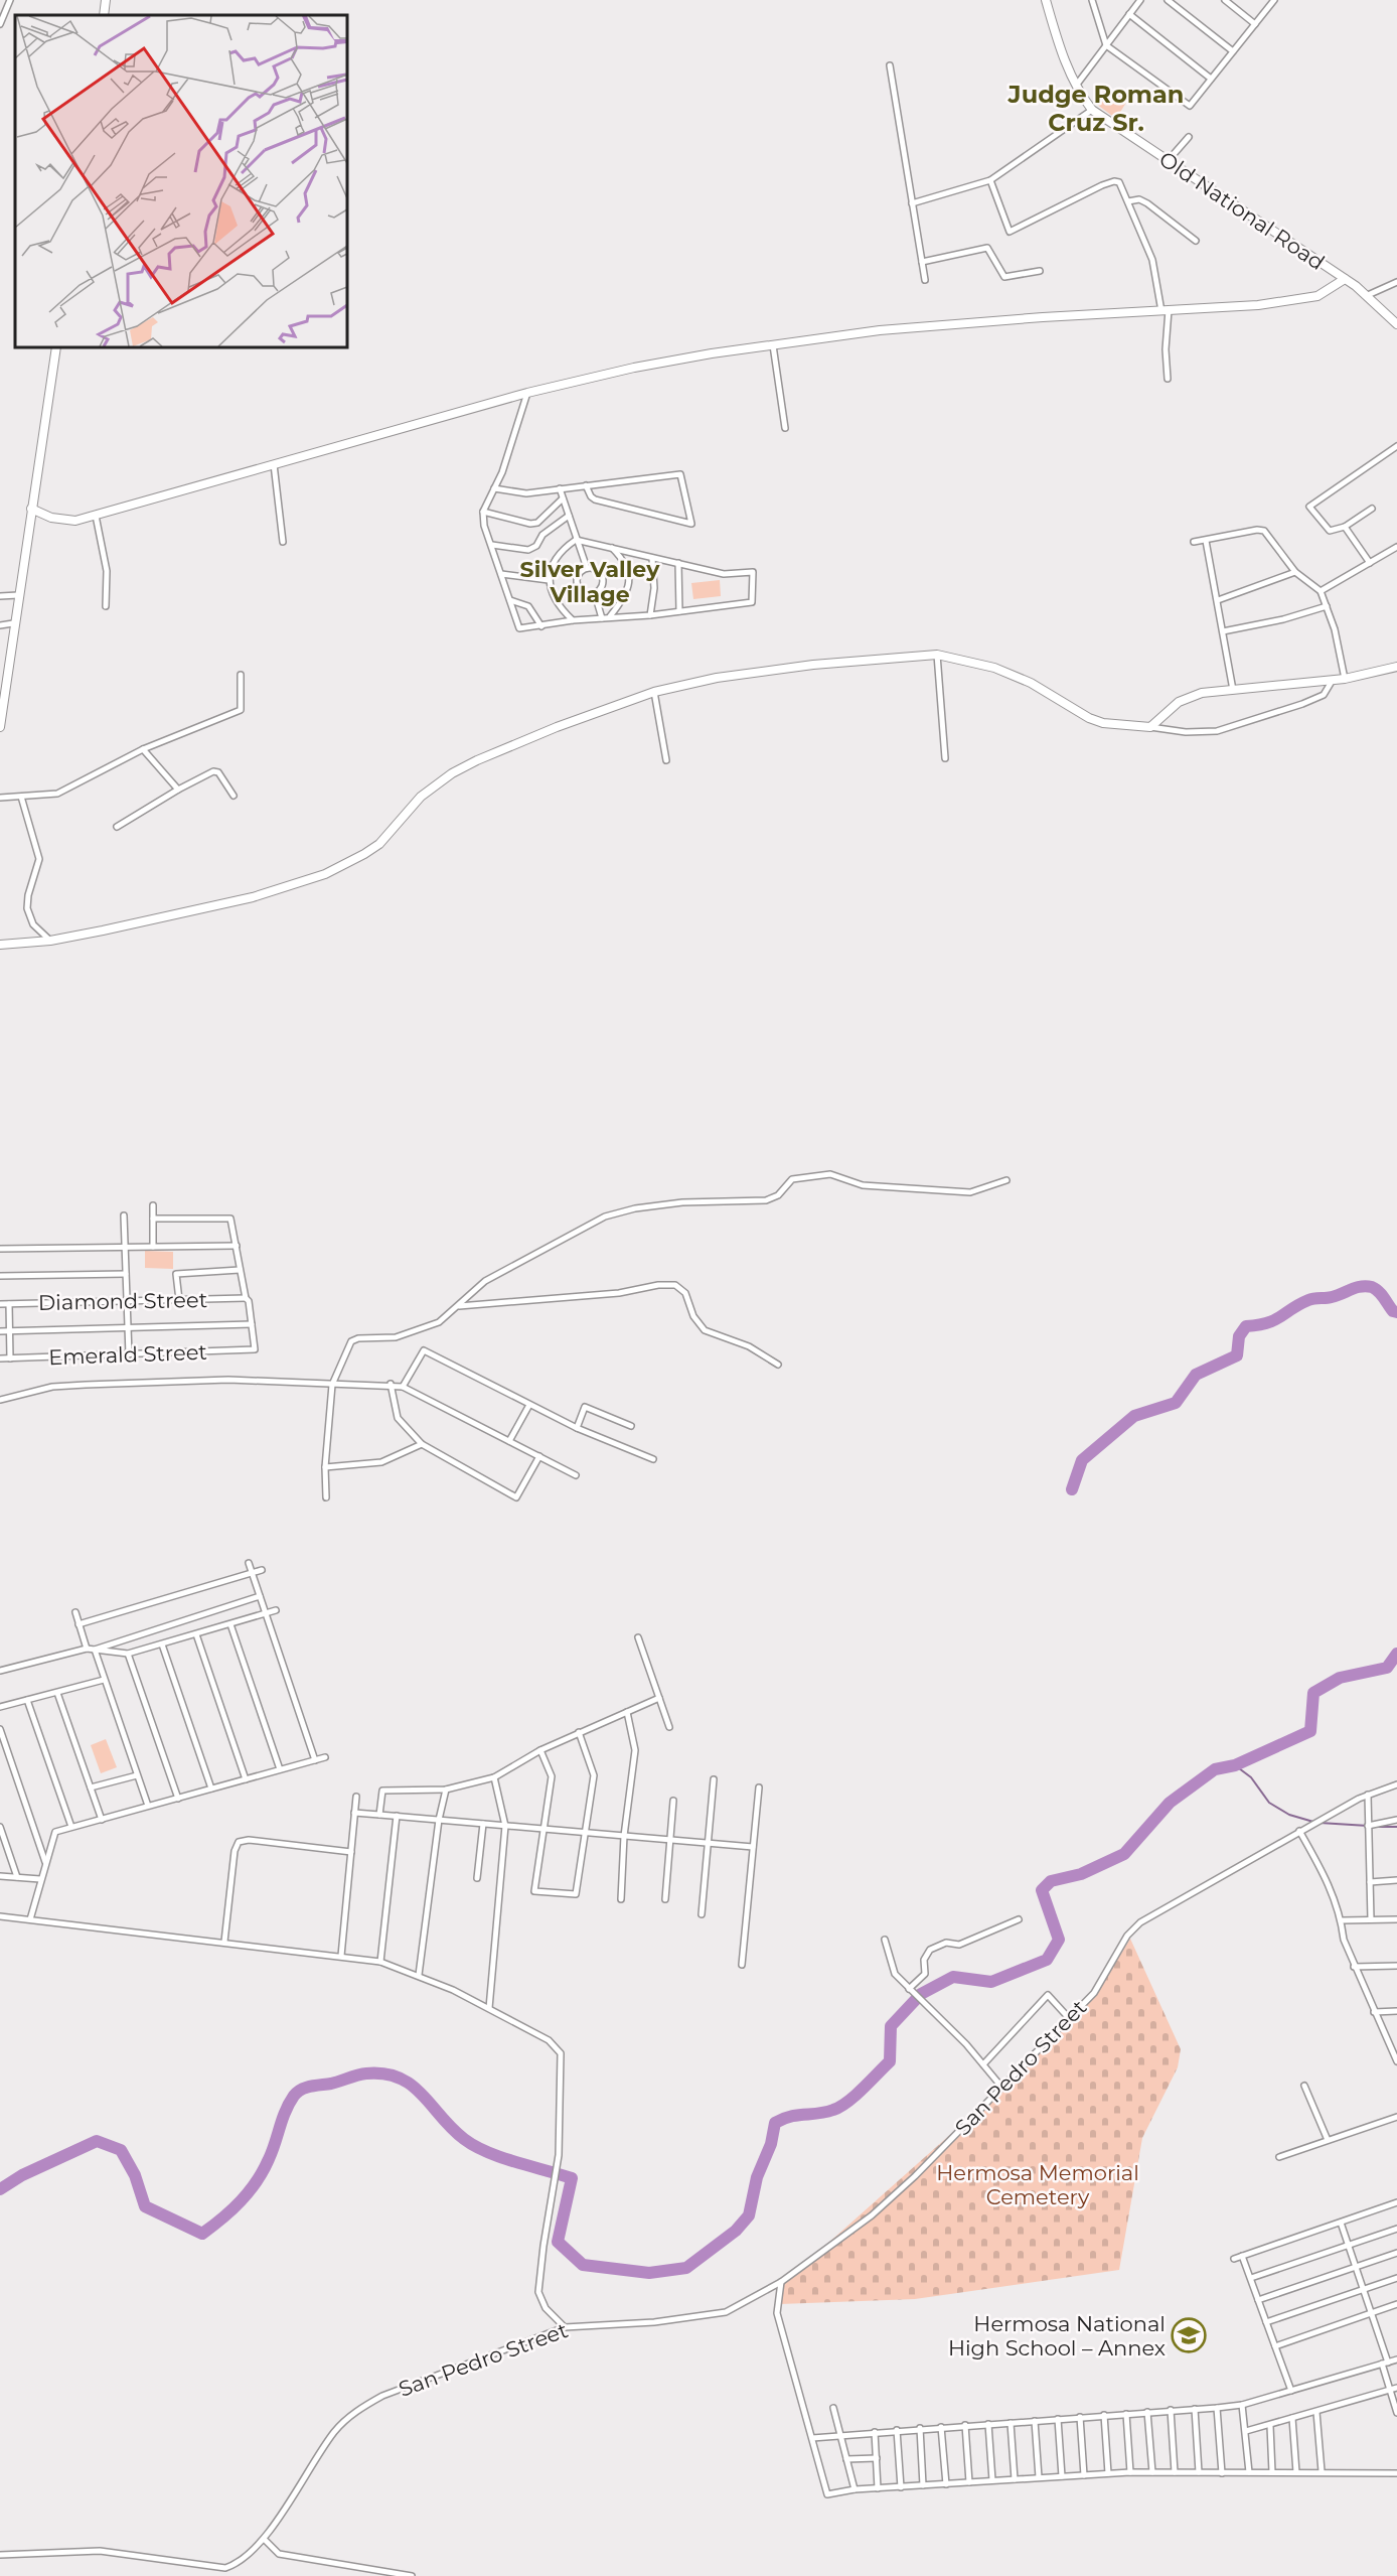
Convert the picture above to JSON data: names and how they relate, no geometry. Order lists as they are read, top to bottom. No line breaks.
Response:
{"streets":{"street":["Old National Road","Diamond Street","Emerald Street","San Pedro Street"]},"districts":["Judge Roman Cruz Sr.","Silver Valley Village"],"parks":["Hermosa Memorial Cemetery"],"places":{"school or university":["Hermosa National High School – Annex"]}}
